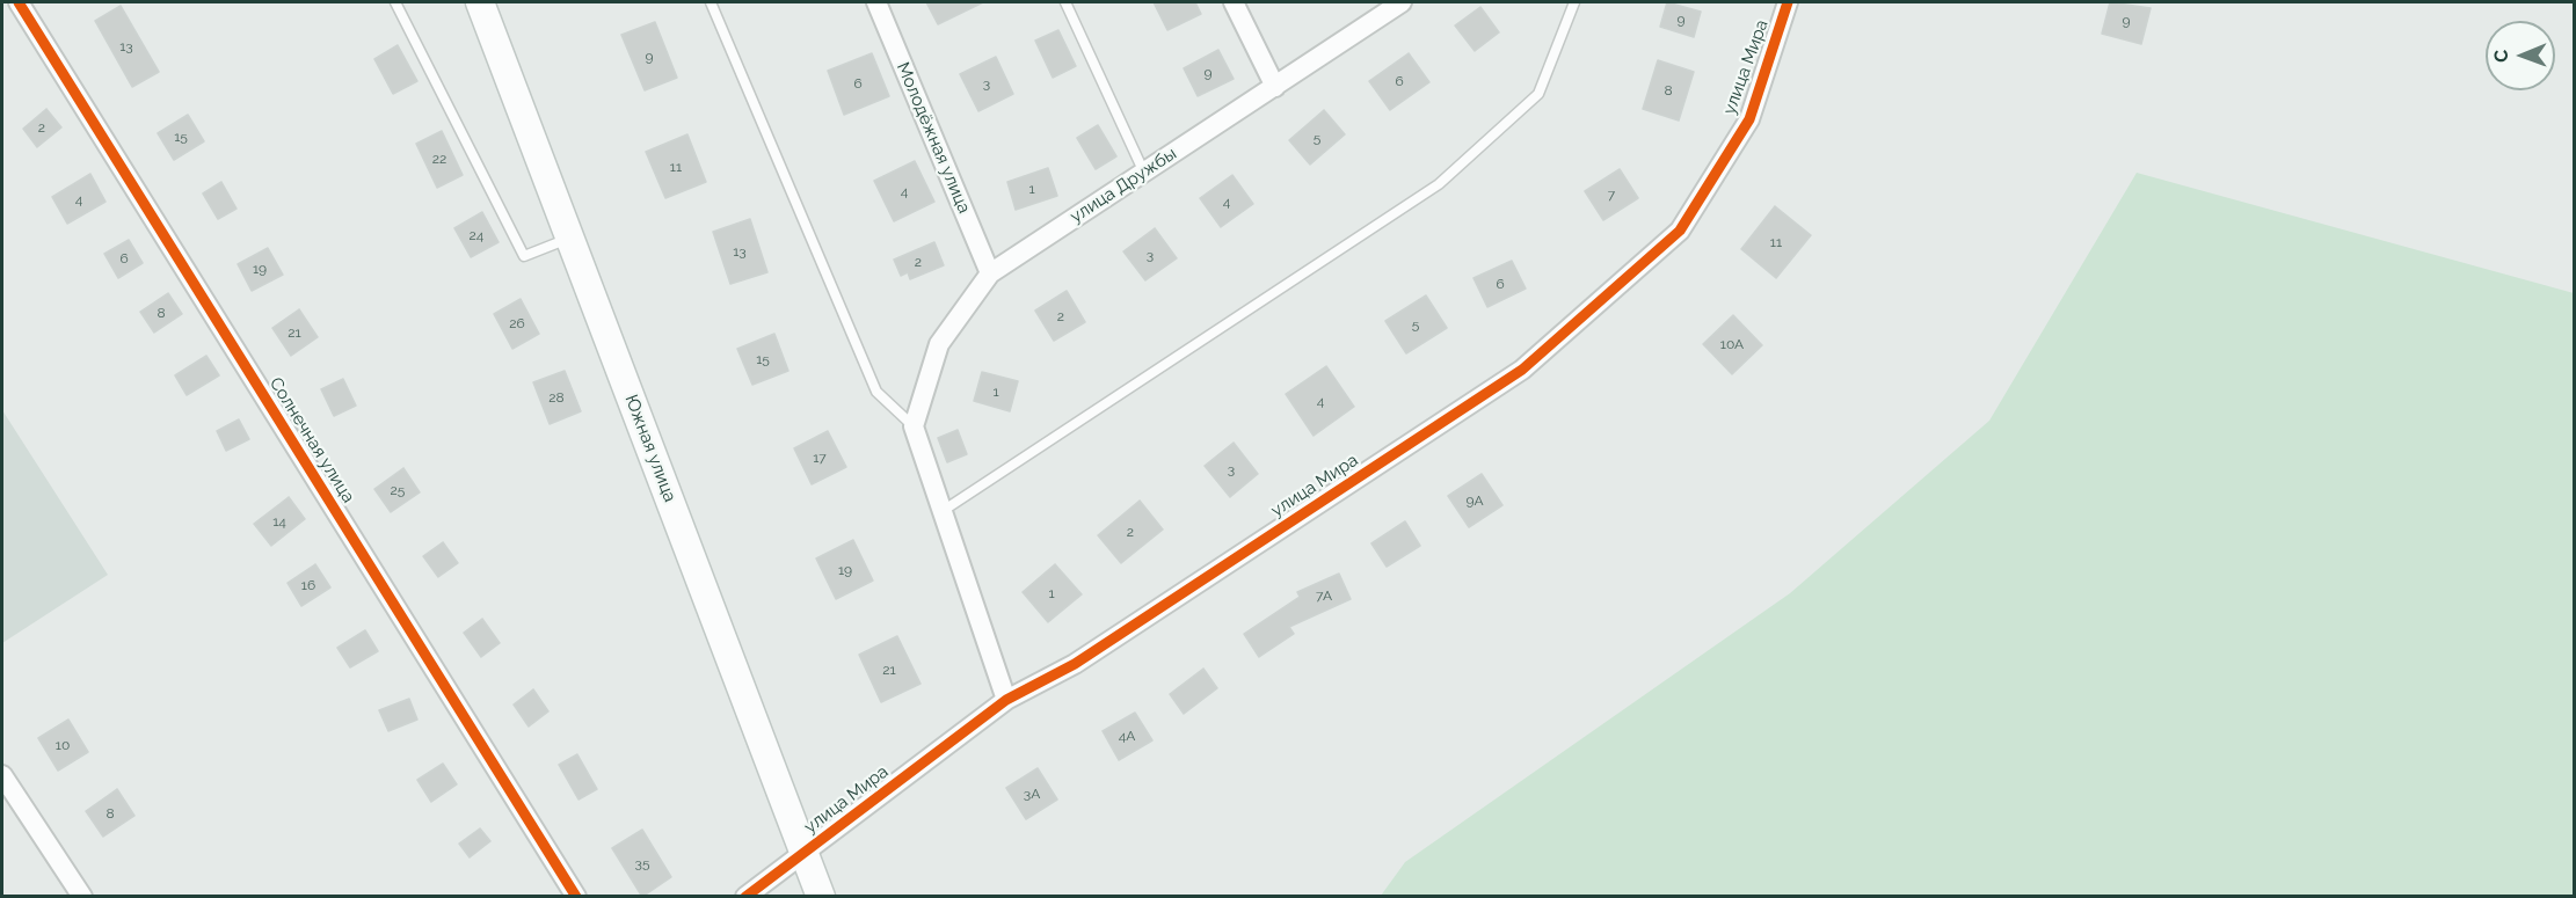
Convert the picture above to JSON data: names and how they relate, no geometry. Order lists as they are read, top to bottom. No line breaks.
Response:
{"streets":{"main road":["Южная улица"],"street":["улица Мира","Молодёжная улица","улица Дружбы","Солнечная улица"]},"crossings":[["улица Мира","Южная улица"],["Молодёжная улица","улица Дружбы"]],"house_numbers":["9","9","13","9","9","6","6","3","8","2","15","5","22","11","1","4","7","4","4","24","11","13","3","6","2","19","6","8","2","26","5","21","10А","15","1","28","4","17","3","25","9А","14","2","19","16","1","7А","21","4А","10","3А","8","35"],"north":"left"}
